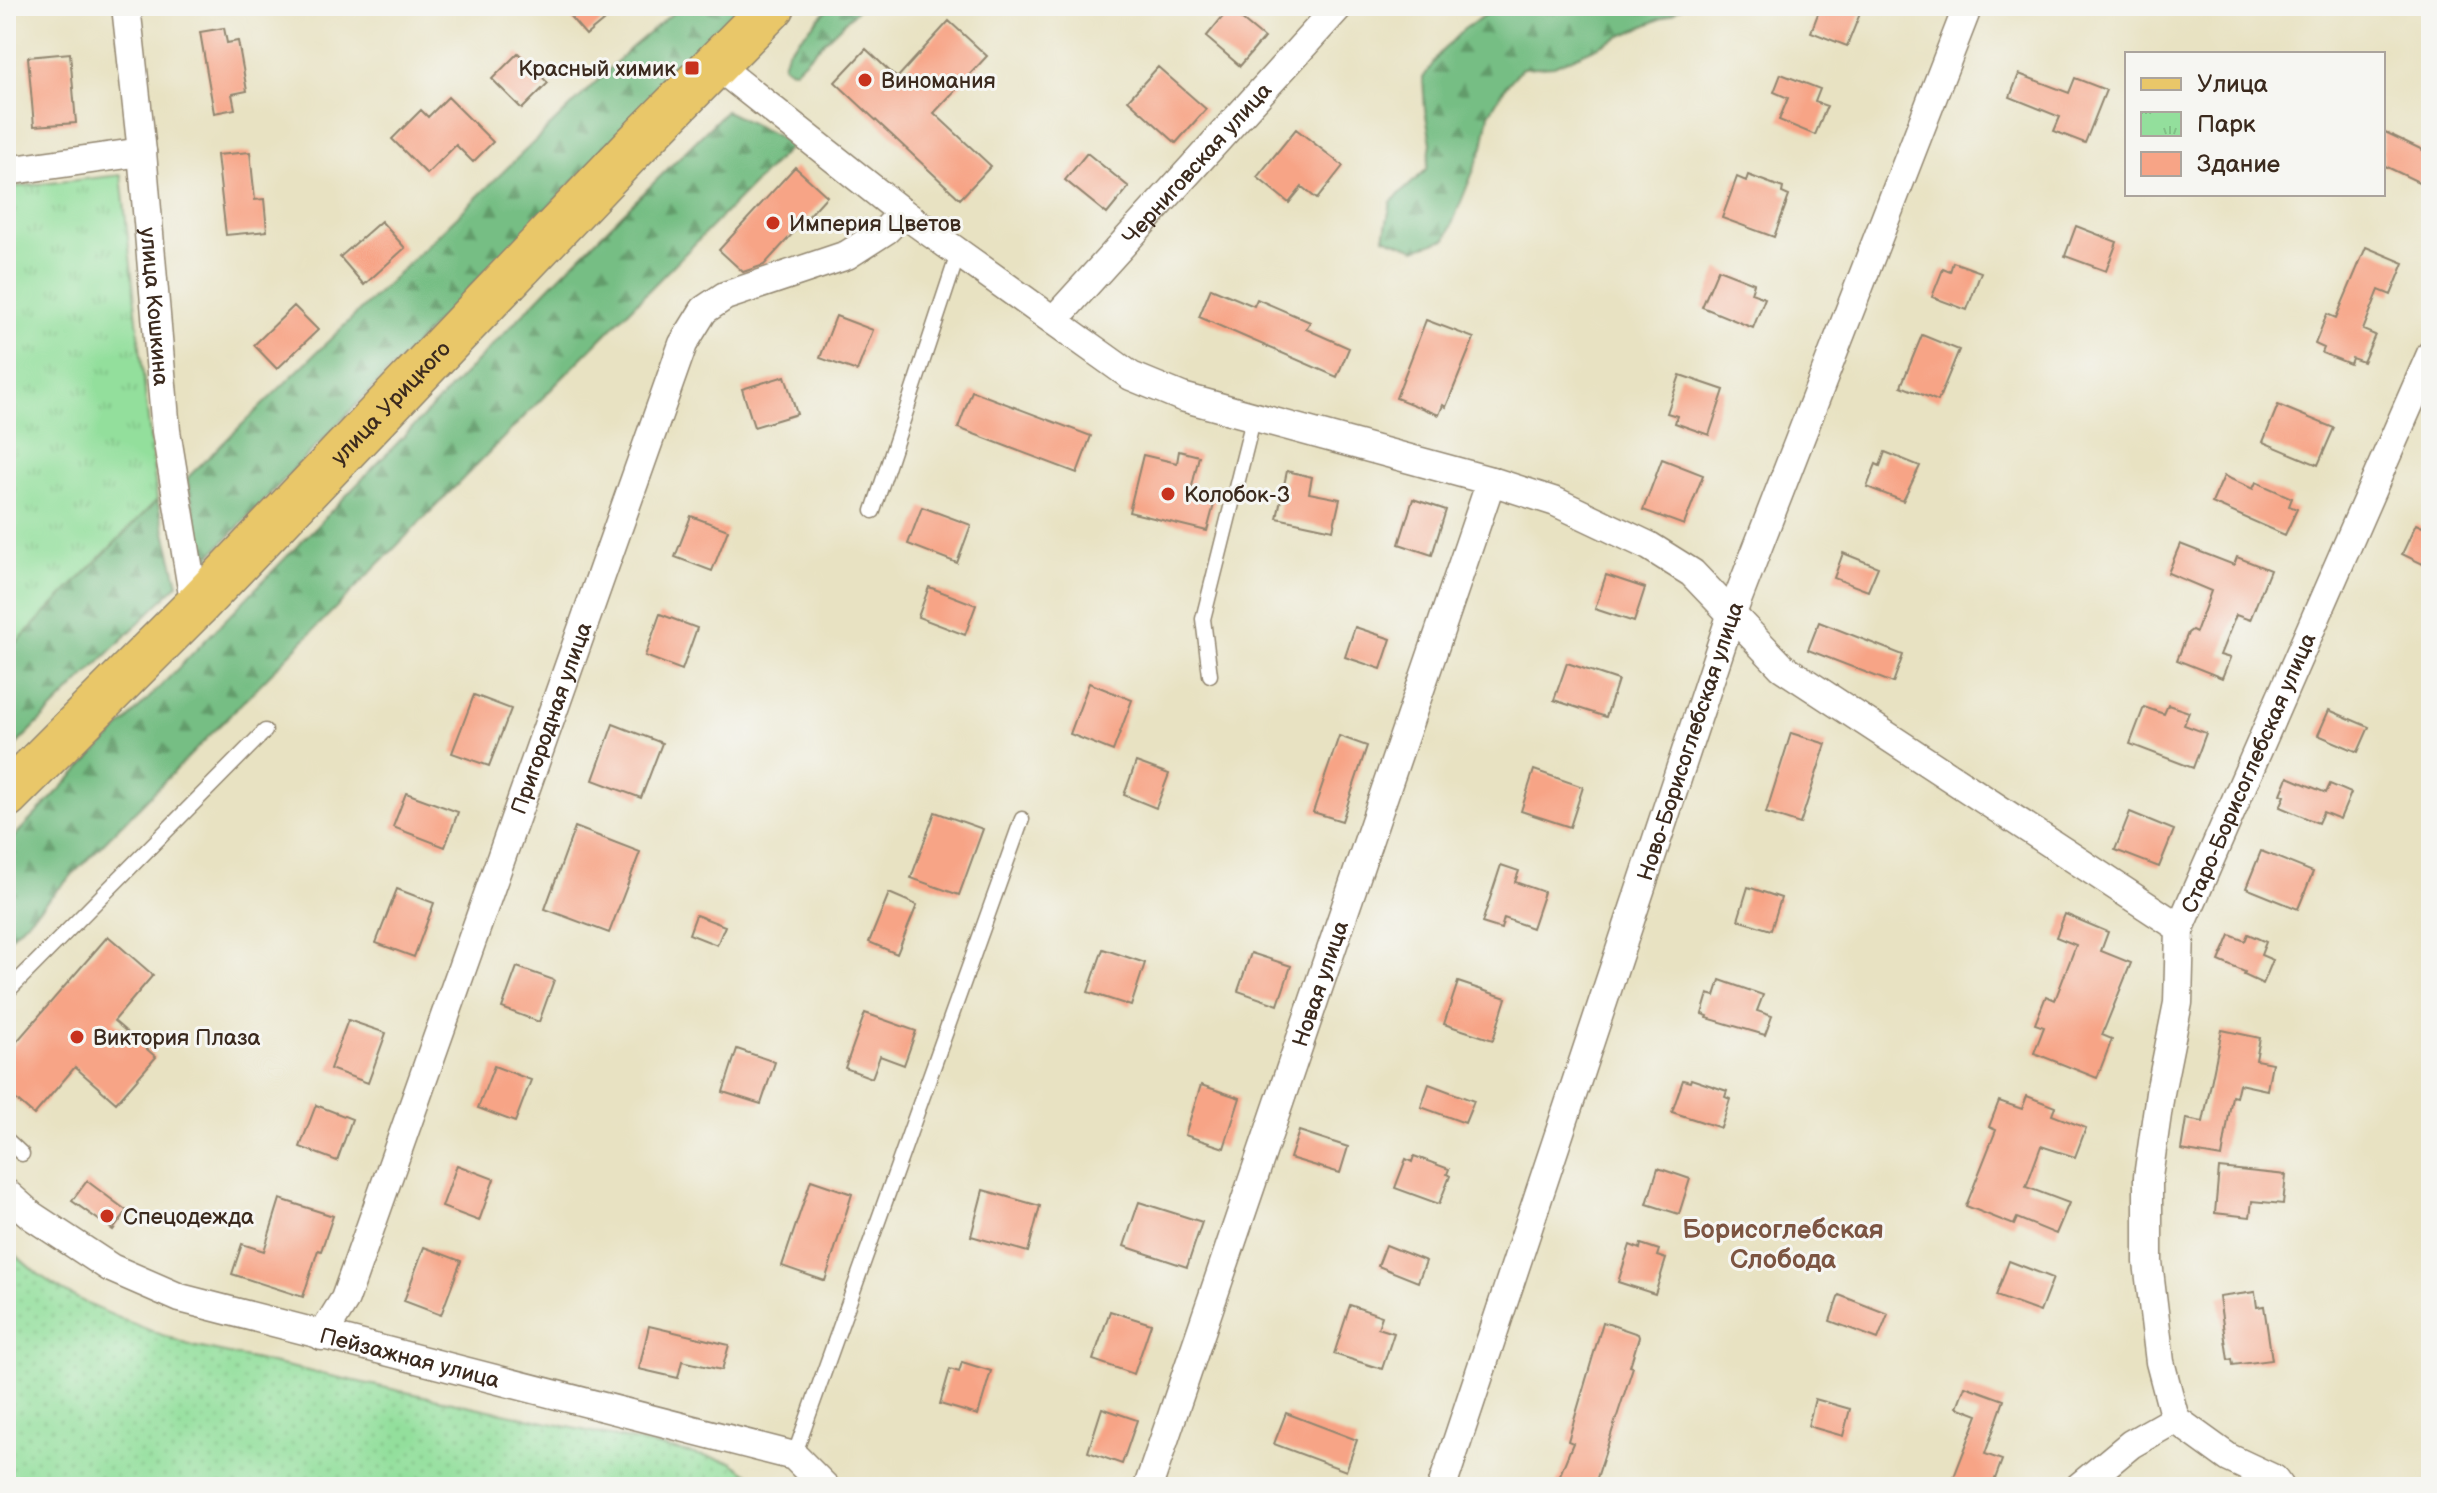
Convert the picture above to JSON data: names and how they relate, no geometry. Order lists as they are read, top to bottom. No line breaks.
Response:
{"streets":{"main road":["улица Урицкого"],"street":["Черниговская улица","улица Кошкина","Пригородная улица","Ново-Борисоглебская улица","Старо-Борисоглебская улица","Новая улица","Пейзажная улица"]},"crossings":[["улица Кошкина","улица Урицкого"],["Пригородная улица","Пейзажная улица"]],"districts":["Борисоглебская Слобода"],"places":{"transit":["Красный химик"],"other":["Виномания","Империя Цветов","Колобок-3","Виктория Плаза","Спецодежда"]},"legend":["Улица","Парк","Здание"]}
